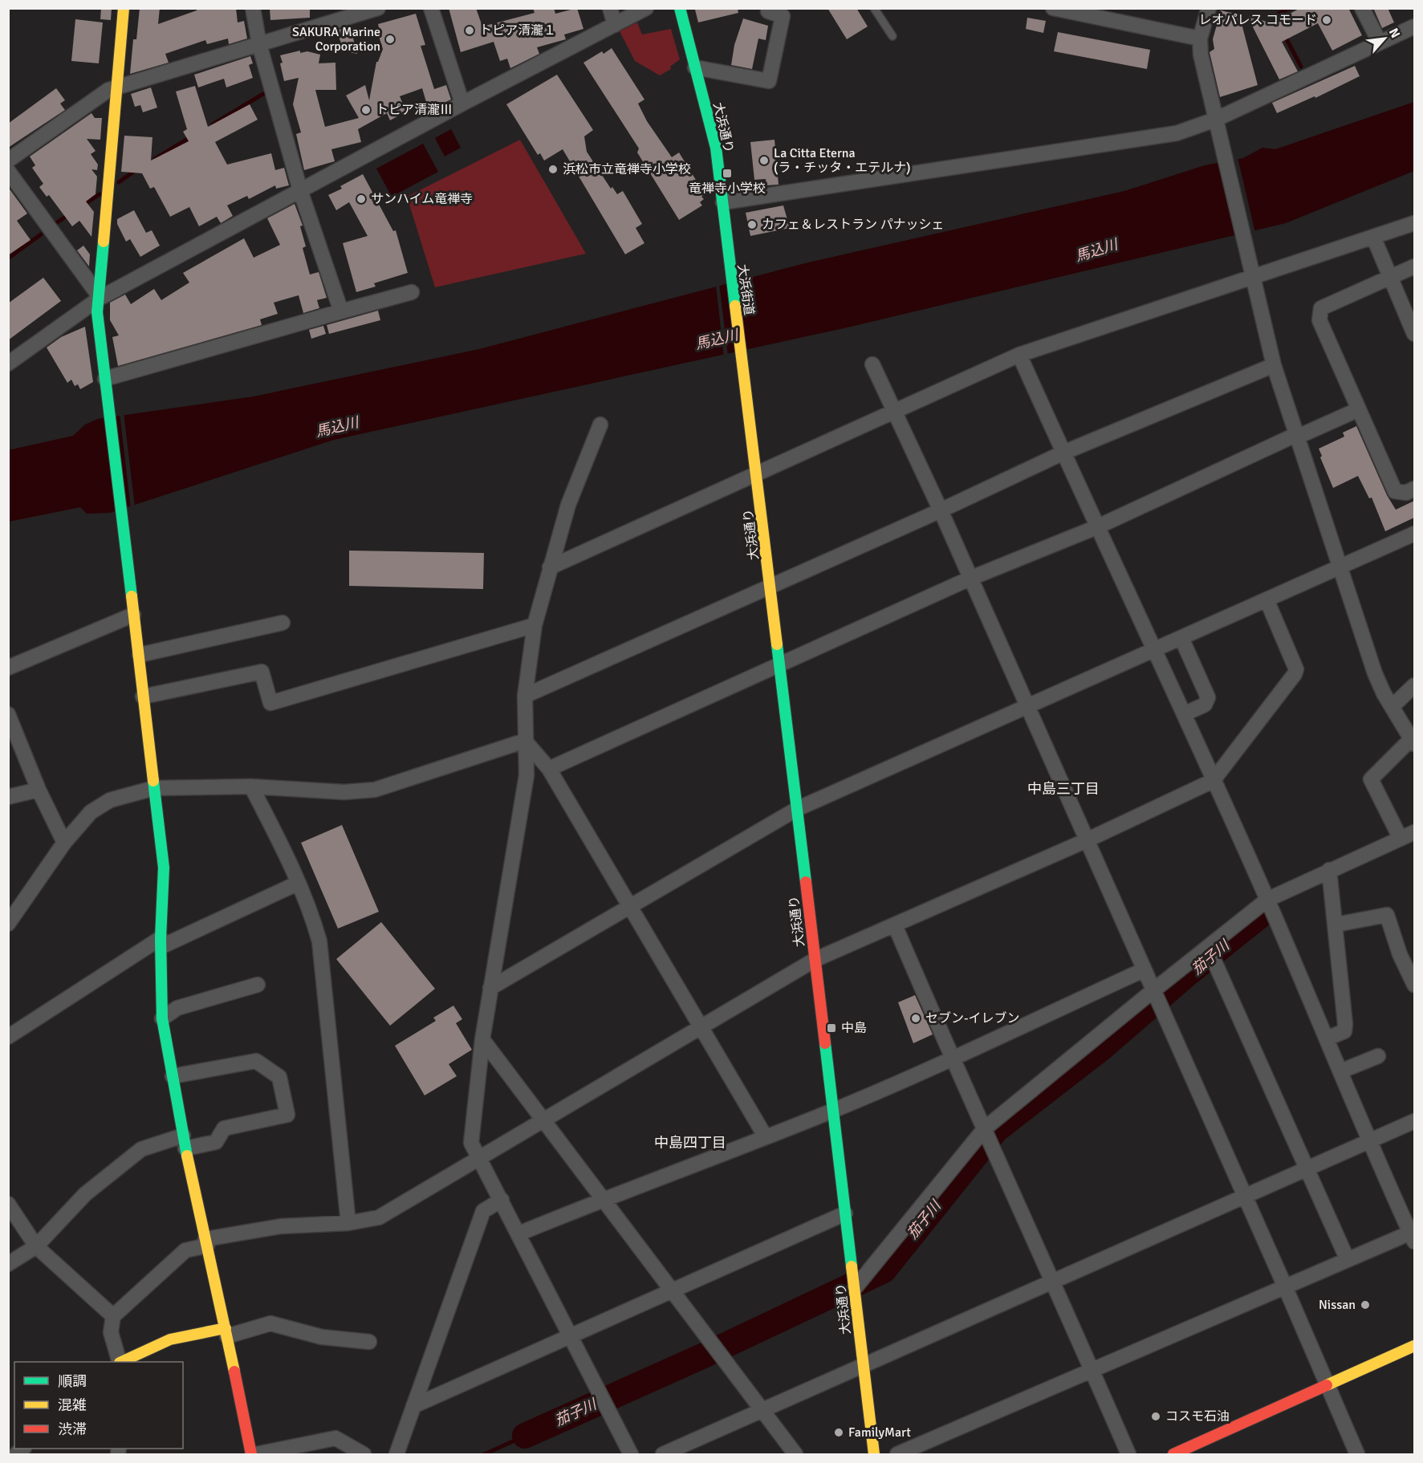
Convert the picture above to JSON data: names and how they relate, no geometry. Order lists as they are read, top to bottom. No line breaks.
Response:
{"streets":{"street":["大浜通り","大浜街道"]},"crossings":[["大浜通り","大浜街道"]],"districts":["中島三丁目","中島四丁目"],"water":["馬込川","茄子川"],"places":{"other":["レオパレス コモード","トピア清瀧１","SAKURA Marine Corporation","トピア清瀧Ⅲ","La Citta Eterna (ラ・チッタ・エテルナ)","浜松市立竜禅寺小学校","サンハイム竜禅寺","カフェ＆レストラン パナッシェ","セブン-イレブン","Nissan","コスモ石油","FamilyMart"],"transit":["竜禅寺小学校","中島"]},"legend":["順調","混雑","渋滞"],"north":"top right"}
